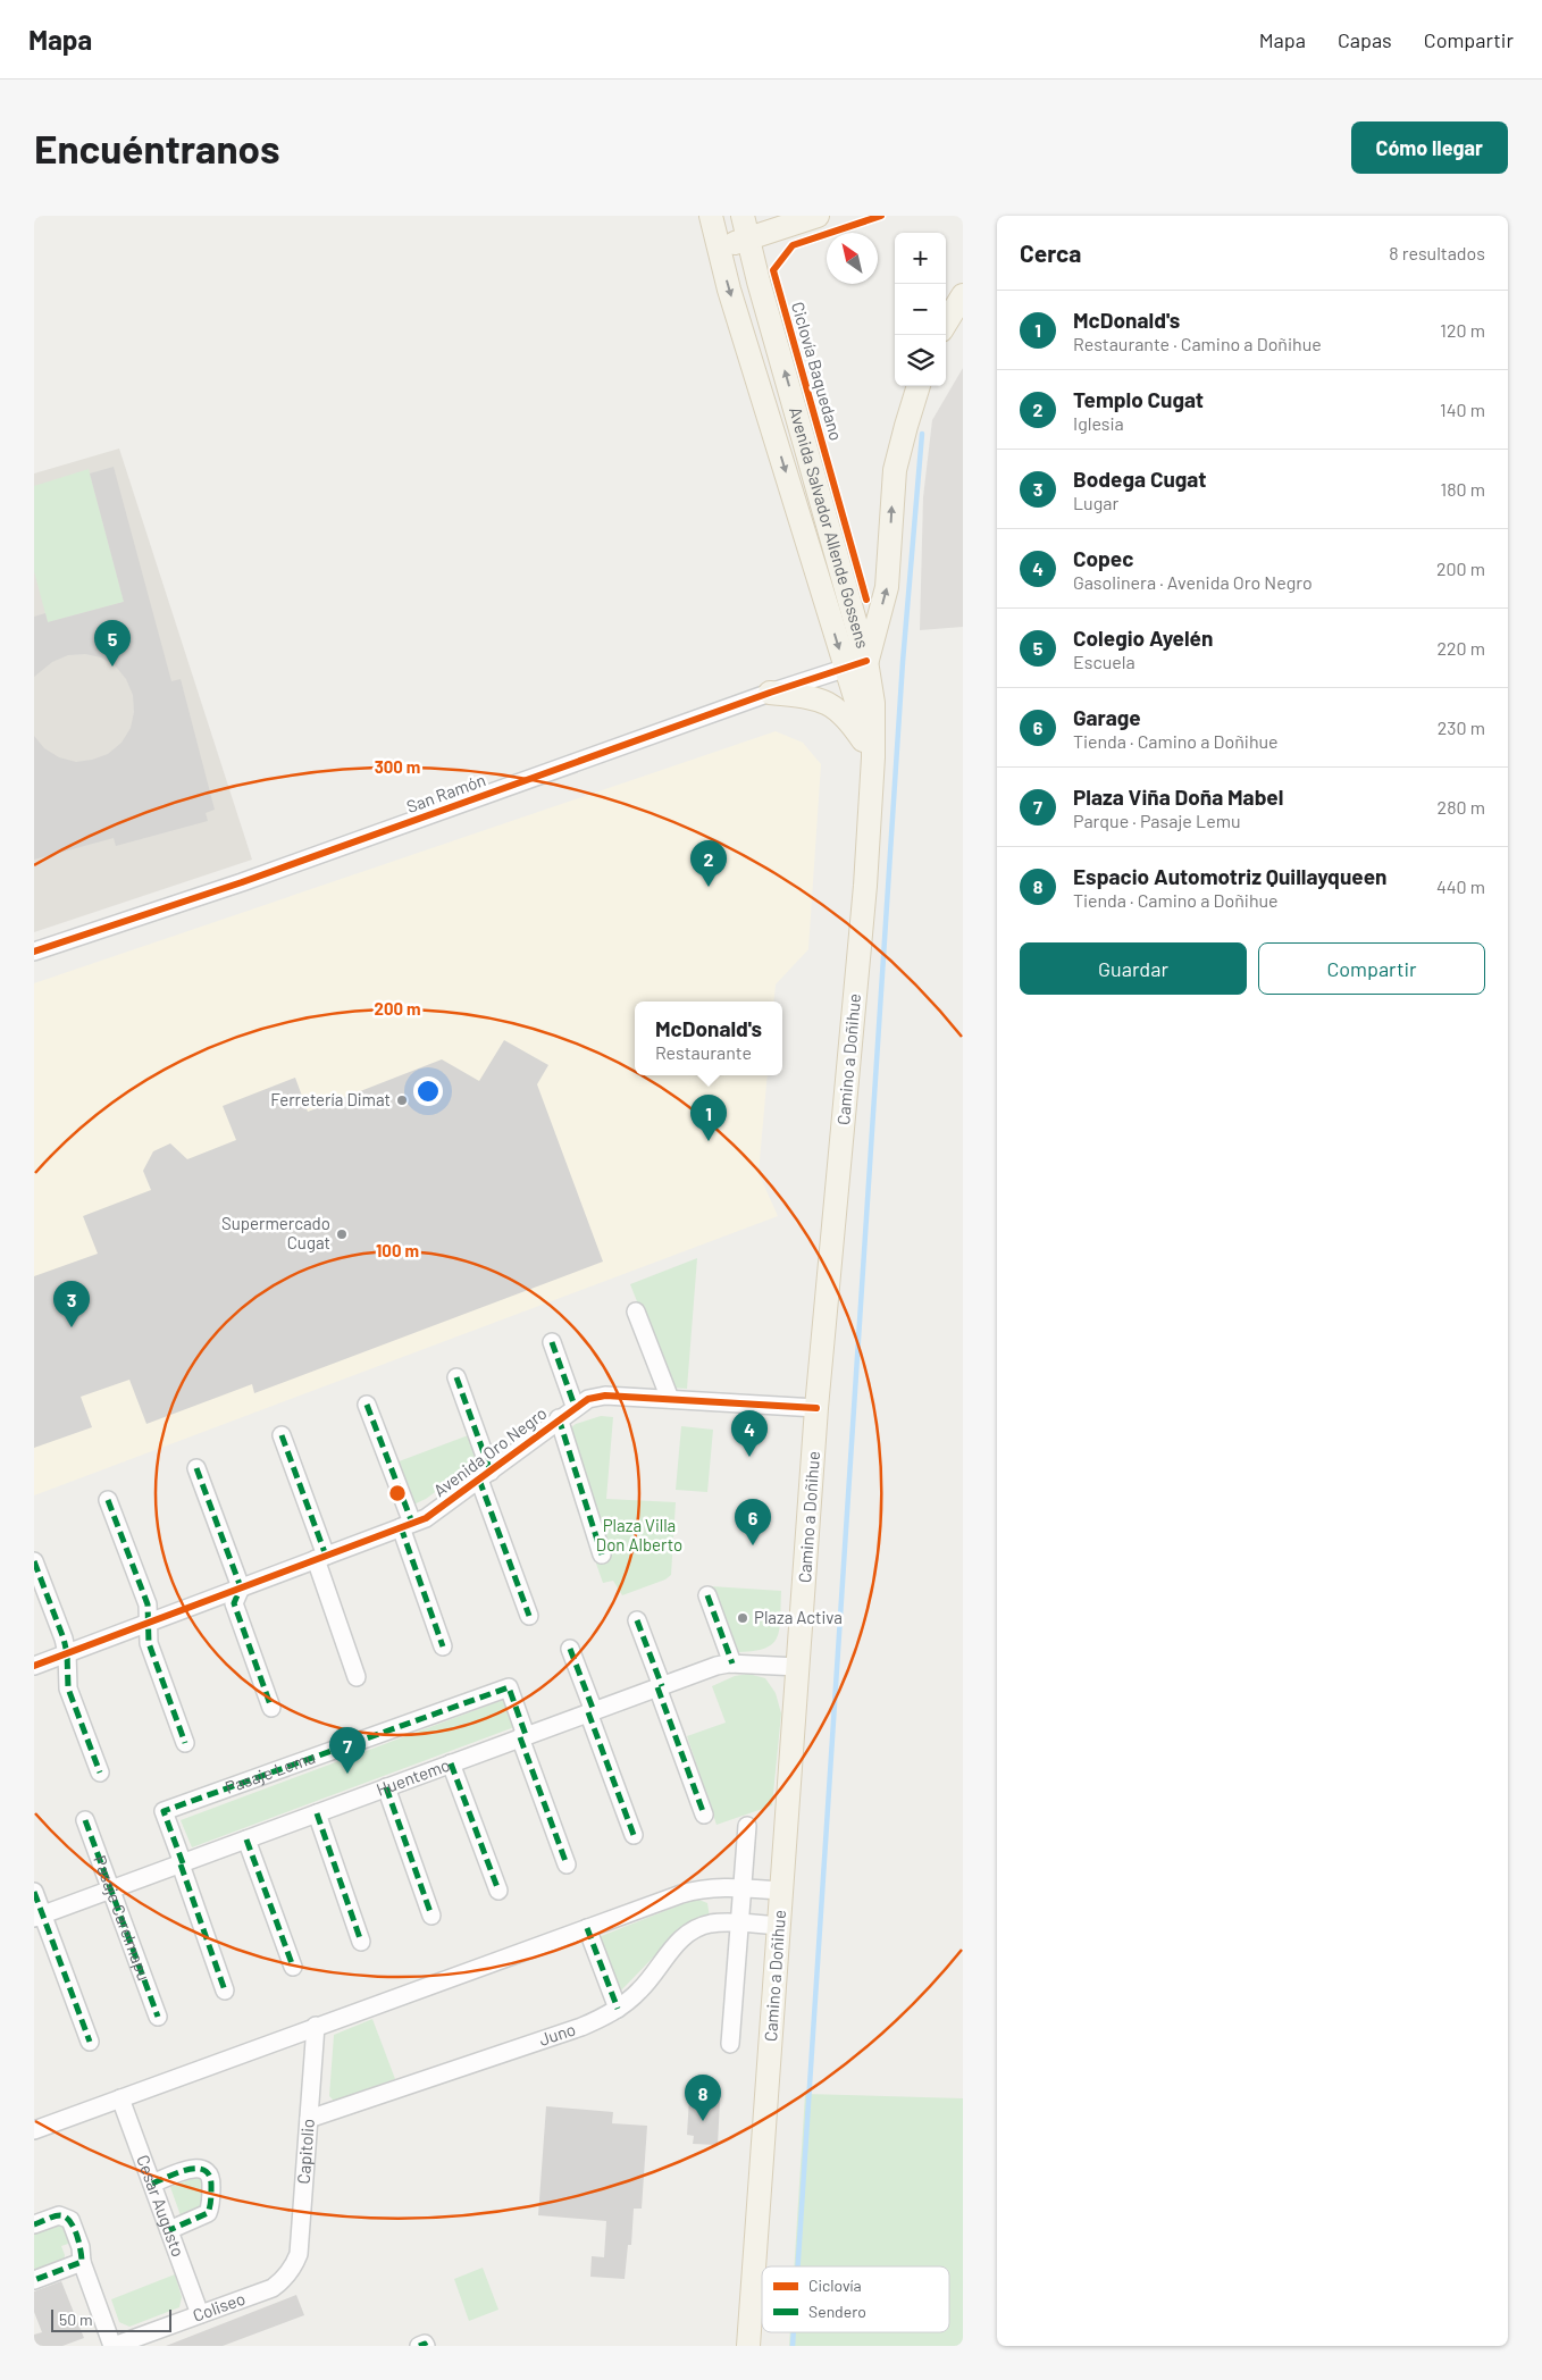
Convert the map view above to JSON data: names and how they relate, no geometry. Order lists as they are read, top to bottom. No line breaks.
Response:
{"streets":{"main road":["Avenida Salvador Allende Gossens","Camino a Doñihue"],"street":["San Ramón","Avenida Oro Negro","Pasaje Lemu","Huentemo","Pasaje Carelmapu","Juno","Capitolio","Cesar Augusto","Coliseo"],"cycle path":["Ciclovía Baquedano"]},"crossings":[["Avenida Salvador Allende Gossens","San Ramón"],["Avenida Salvador Allende Gossens","Camino a Doñihue"],["Camino a Doñihue","Avenida Oro Negro"],["Camino a Doñihue","Huentemo"],["Camino a Doñihue","Juno"],["Pasaje Lemu","Huentemo"],["Huentemo","Pasaje Carelmapu"],["Juno","Capitolio"],["Capitolio","Coliseo"],["Cesar Augusto","Coliseo"]],"parks":["Plaza Villa Don Alberto"],"places":["Ferretería Dimat","Supermercado Cugat","Plaza Activa"],"legend":["Ciclovía","Sendero"],"scale_bar":"50 m","north":"top left","page":{"header":"Mapa","nav":["Mapa","Capas","Compartir"],"buttons":["Cómo llegar",["Guardar","Compartir"]],"title":"Encuéntranos","heading":["Cerca","8 resultados"],"map_buttons":["+","−"],"list":[{"mark":"1","name":"McDonald's","note":"Restaurante · Camino a Doñihue","value":"120 m"},{"mark":"2","name":"Templo Cugat","note":"Iglesia","value":"140 m"},{"mark":"3","name":"Bodega Cugat","note":"Lugar","value":"180 m"},{"mark":"4","name":"Copec","note":"Gasolinera · Avenida Oro Negro","value":"200 m"},{"mark":"5","name":"Colegio Ayelén","note":"Escuela","value":"220 m"},{"mark":"6","name":"Garage","note":"Tienda · Camino a Doñihue","value":"230 m"},{"mark":"7","name":"Plaza Viña Doña Mabel","note":"Parque · Pasaje Lemu","value":"280 m"},{"mark":"8","name":"Espacio Automotriz Quillayqueen","note":"Tienda · Camino a Doñihue","value":"440 m"}],"pins":["5","2","1","3","4","6","7","8"],"popup":["McDonald's","Restaurante"],"scale":"50 m"},"rings":["300 m","200 m","100 m"]}
